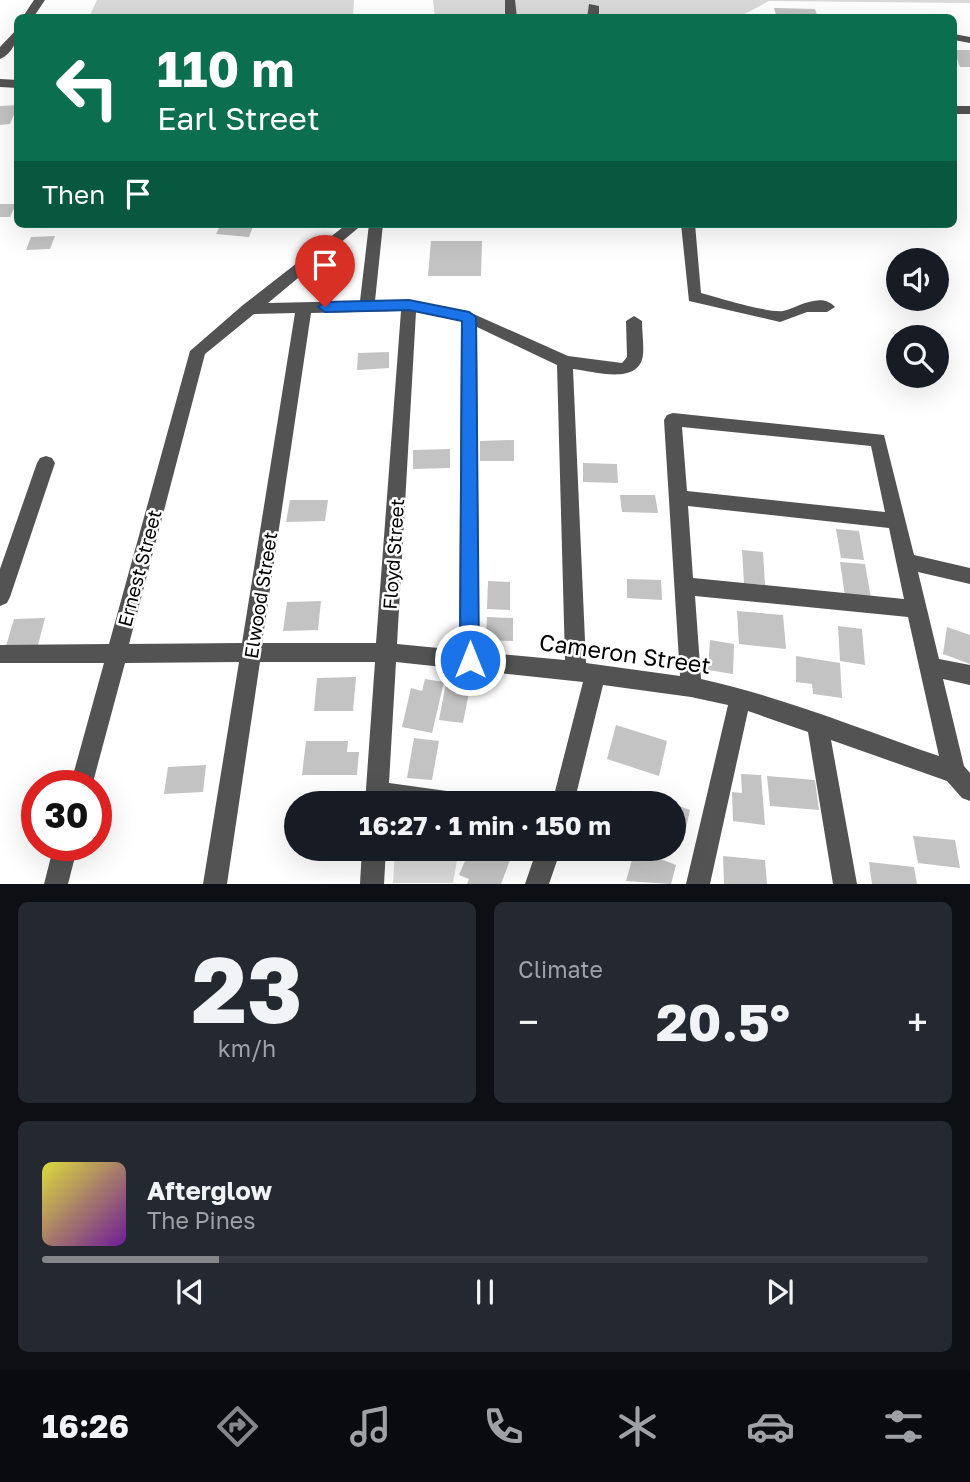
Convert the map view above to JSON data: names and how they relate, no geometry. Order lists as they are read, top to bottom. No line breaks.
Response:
{"streets":{"street":["Floyd Street","Ernest Street","Elwood Street","Cameron Street"]},"crossings":[["Floyd Street","Cameron Street"],["Ernest Street","Cameron Street"],["Elwood Street","Cameron Street"]],"page":{"turn":["110 m","Earl Street"],"then":"Then","limit":"30","trip":"16:27 · 1 min · 150 m","tile":[["23","km/h"],"Climate"],"heat":["−","20.5°","+"],"song":["Afterglow","The Pines"],"tabs":"16:26"}}
